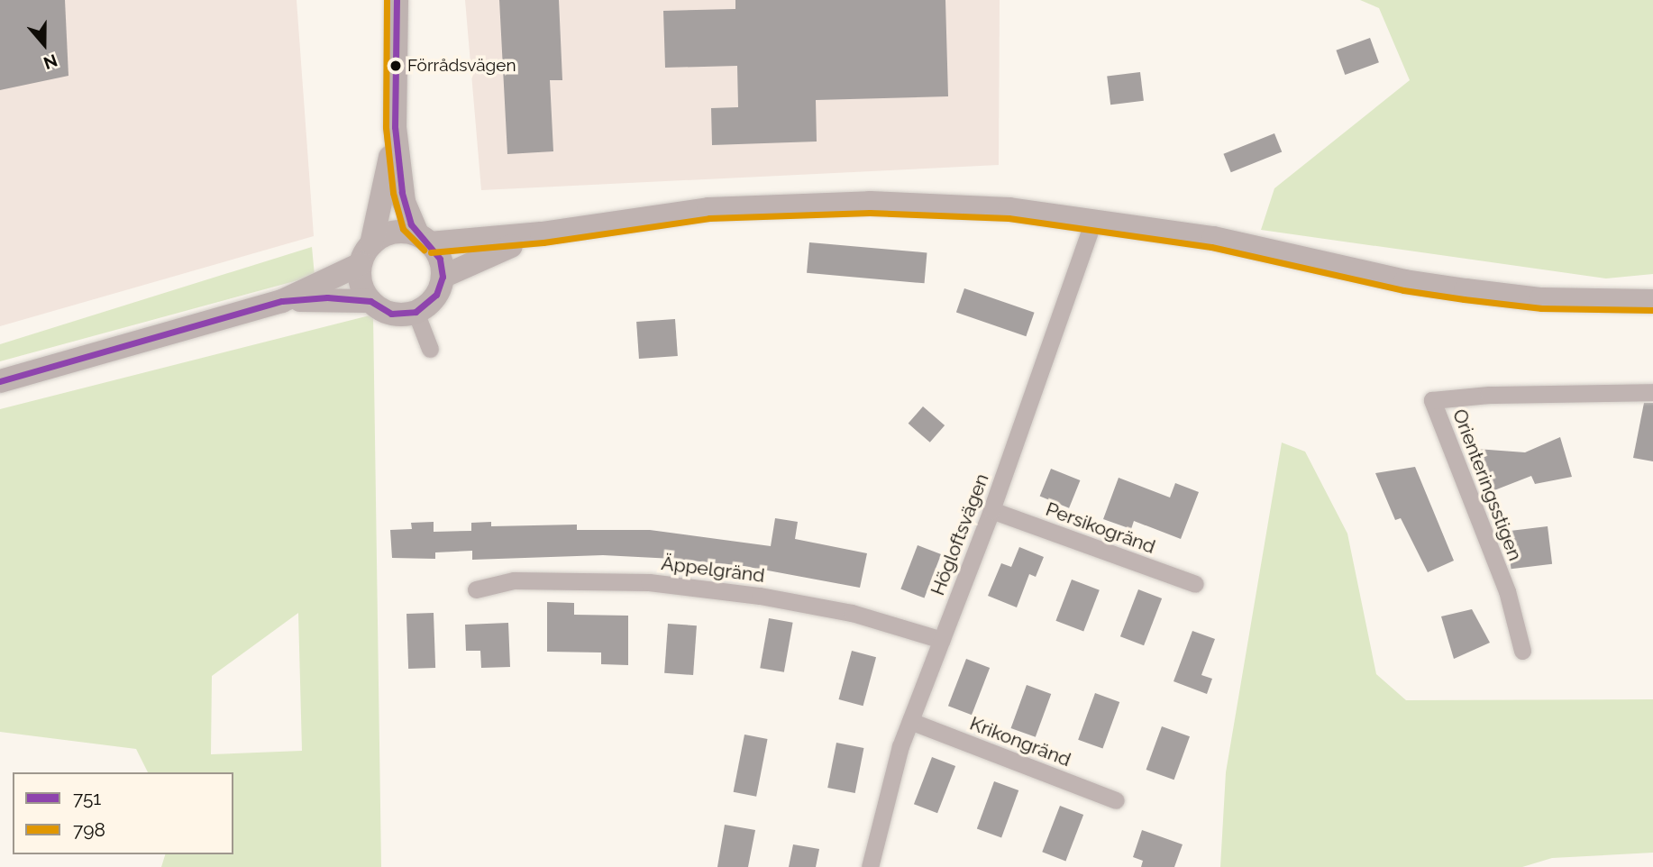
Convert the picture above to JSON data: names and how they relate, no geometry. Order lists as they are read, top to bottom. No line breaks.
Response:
{"streets":{"street":["Orienteringsstigen","Persikogränd","Högloftsvägen","Äppelgränd","Krikongränd"]},"crossings":[["Persikogränd","Högloftsvägen"],["Högloftsvägen","Äppelgränd"],["Högloftsvägen","Krikongränd"]],"places":["Förrådsvägen"],"lines":["transit line 751","transit line 798"],"legend":["751","798"],"north":"bottom"}
